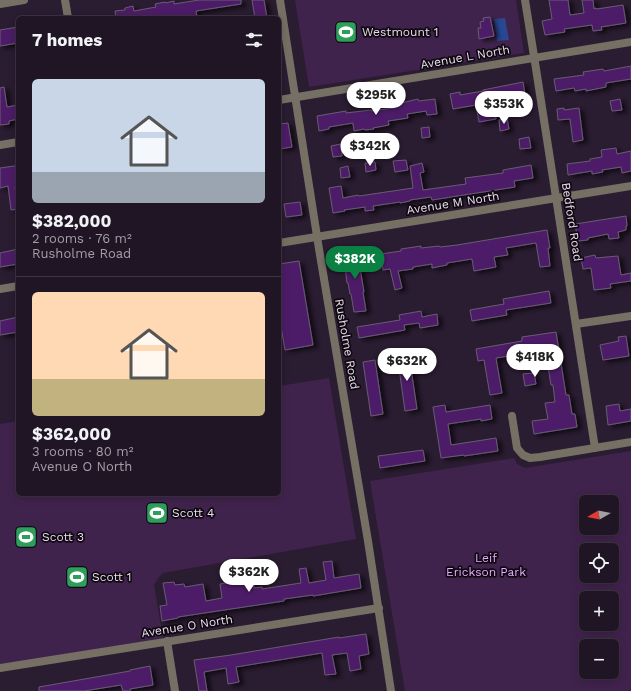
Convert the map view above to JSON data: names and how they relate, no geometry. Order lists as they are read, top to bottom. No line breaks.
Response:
{"streets":{"street":["Avenue L North","Avenue M North","Bedford Road","Rusholme Road","Avenue O North"]},"crossings":[["Avenue L North","Bedford Road"],["Avenue L North","Rusholme Road"],["Avenue M North","Bedford Road"],["Avenue M North","Rusholme Road"],["Rusholme Road","Avenue O North"]],"parks":["Leif Erickson Park"],"places":{"sports":["Westmount 1","Scott 4","Scott 3","Scott 1"]},"north":"left","page":{"heading":"7 homes","list":[{"name":"$382,000","note":"2 rooms · 76 m² · Rusholme Road"},{"name":"$362,000","note":"3 rooms · 80 m² · Avenue O North"}],"price":["$295K","$353K","$342K","$382K","$418K","$632K","$362K"],"map_buttons":["+","−"]}}
